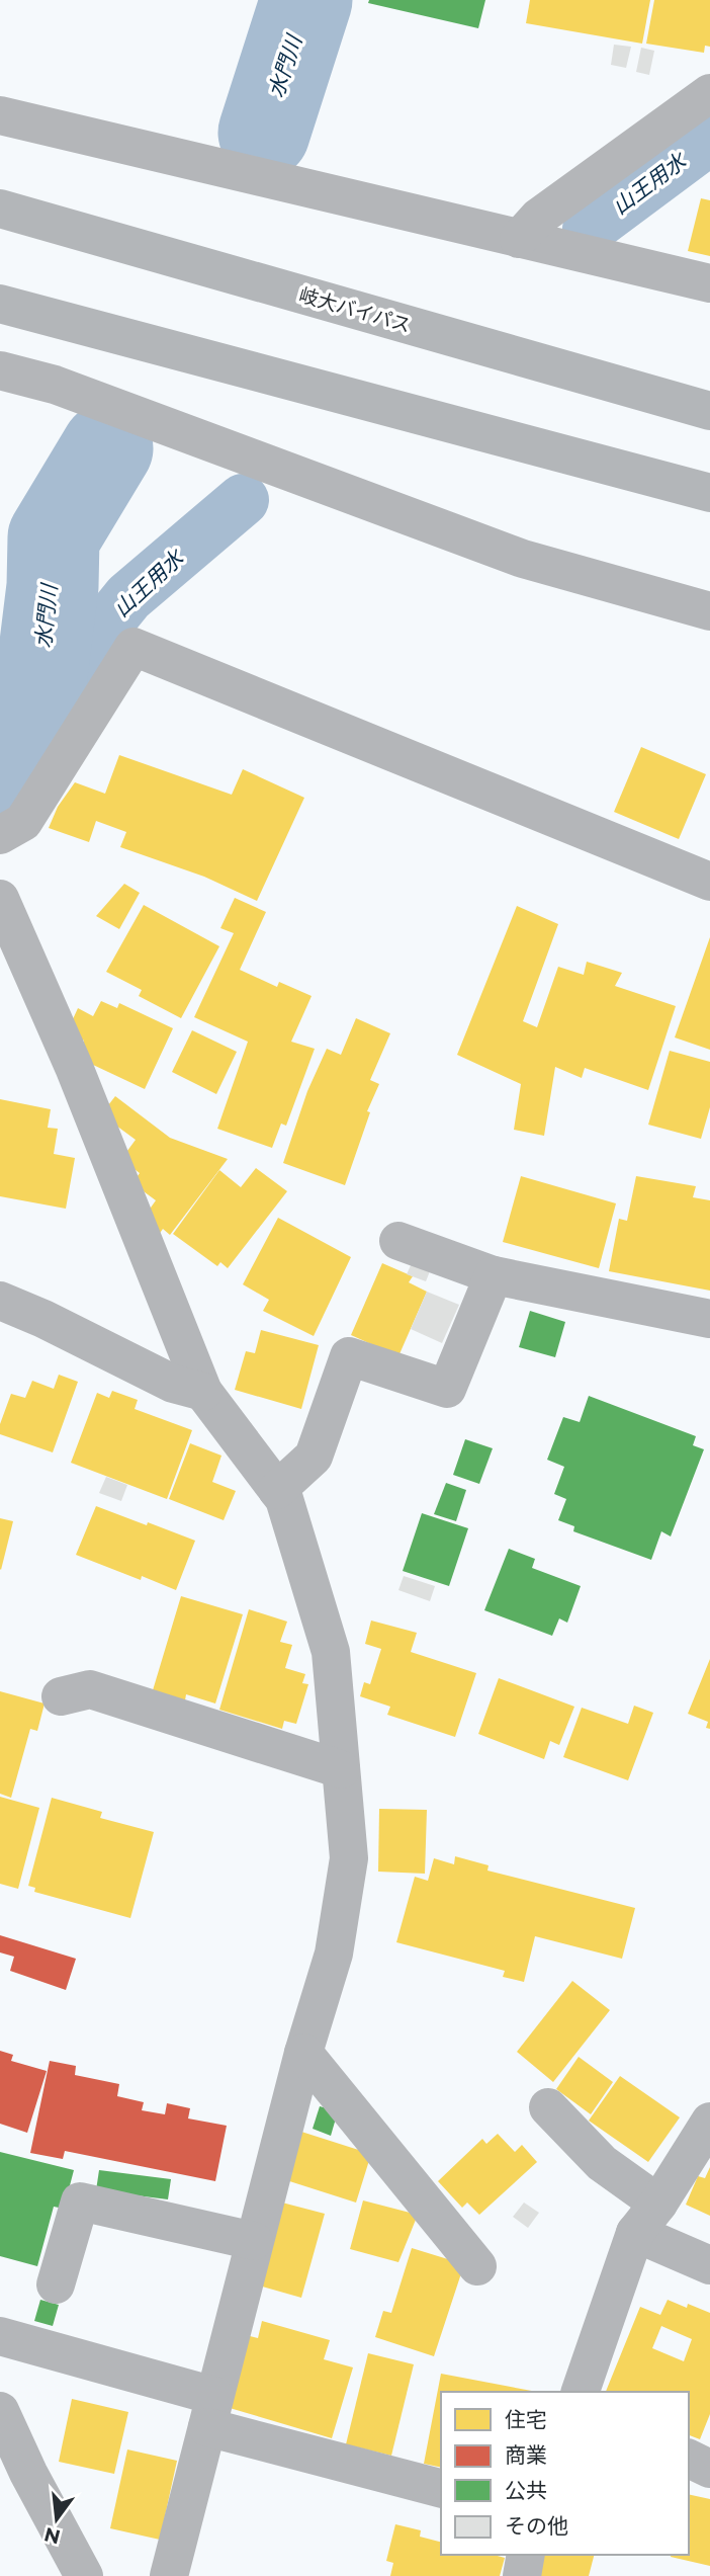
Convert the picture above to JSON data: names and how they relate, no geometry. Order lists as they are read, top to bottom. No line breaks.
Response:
{"streets":{"highway":["岐大バイパス"]},"water":["水門川","山王用水"],"legend":["住宅","商業","公共","その他"],"north":"bottom"}
